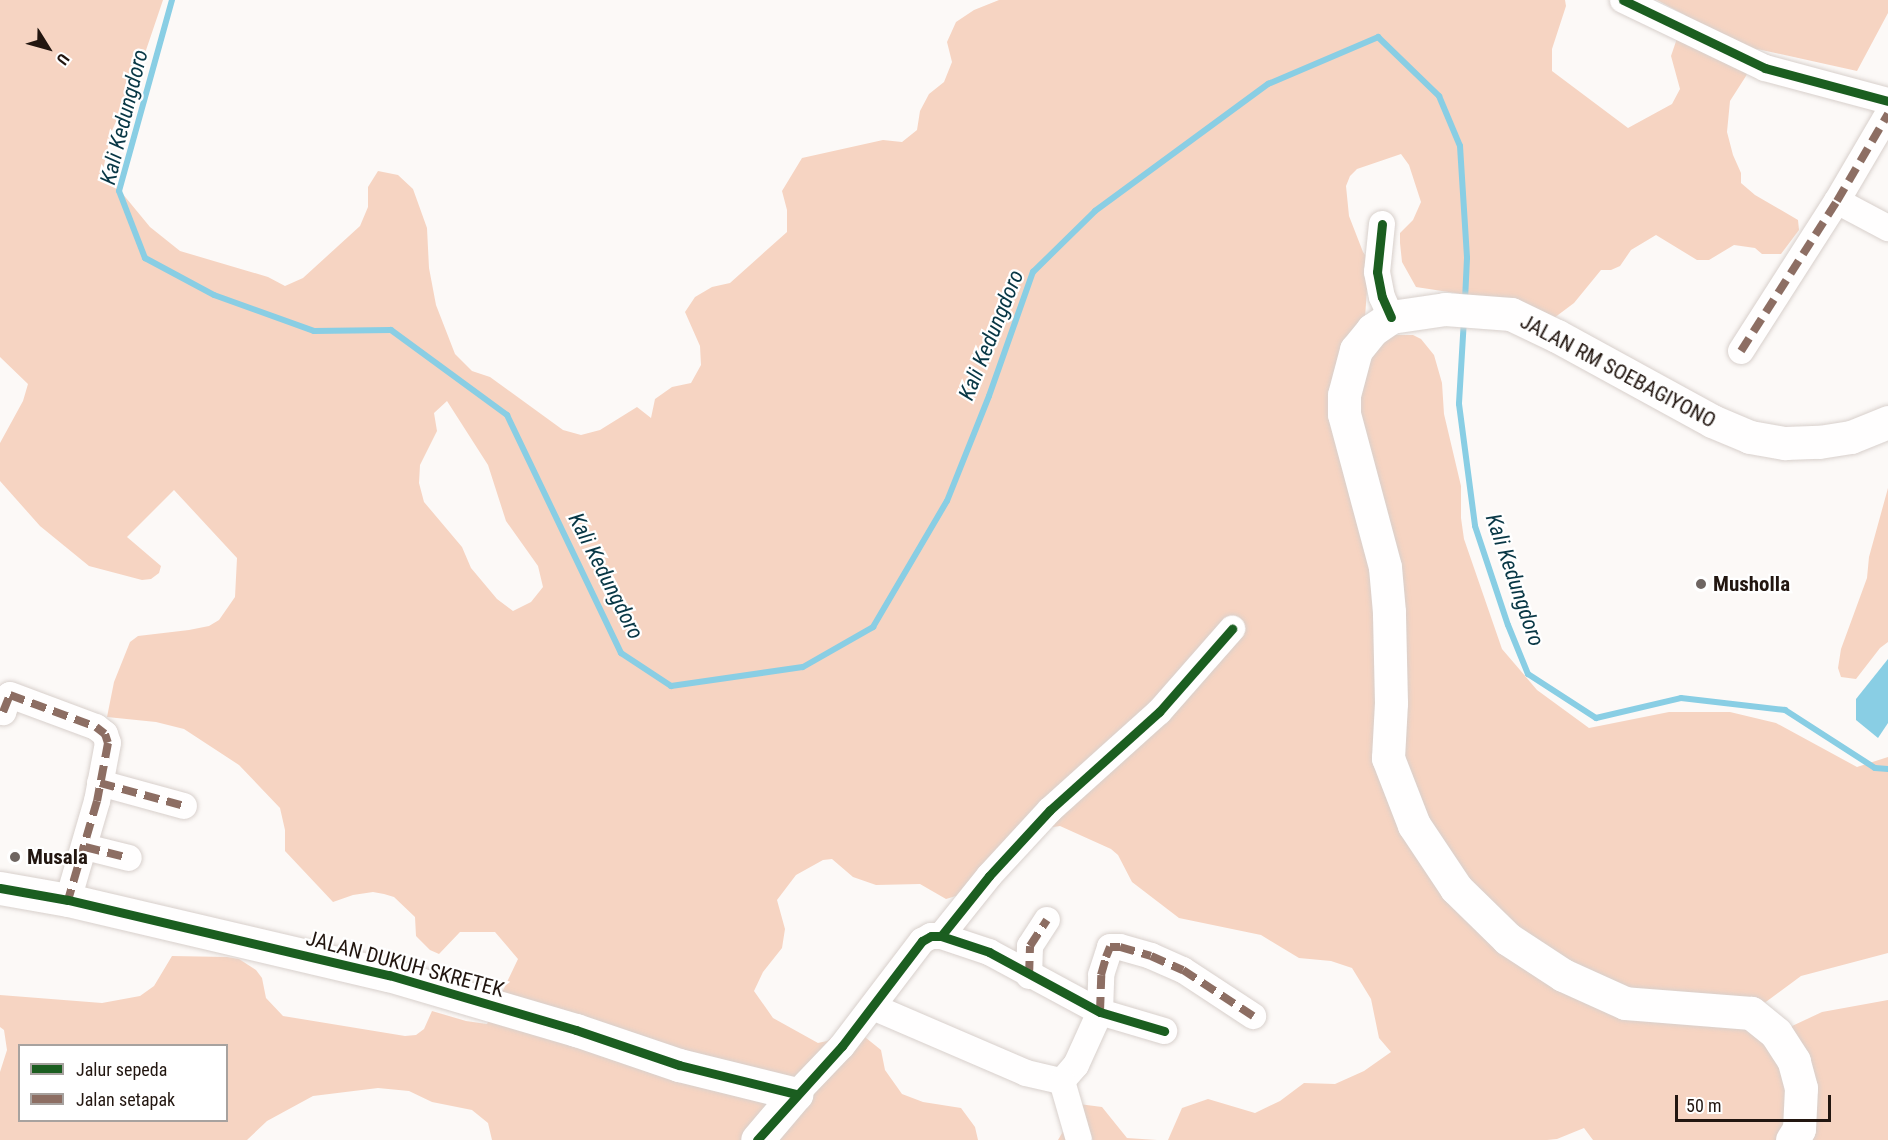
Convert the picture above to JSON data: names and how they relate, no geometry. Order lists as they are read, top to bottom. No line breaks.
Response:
{"streets":{"main road":["JALAN RM SOEBAGIYONO","JALAN DUKUH SKRETEK"]},"water":["Kali Kedungdoro"],"places":["Musholla","Musala"],"legend":["Jalur sepeda","Jalan setapak"],"scale_bar":"50 m","north":"bottom right"}
